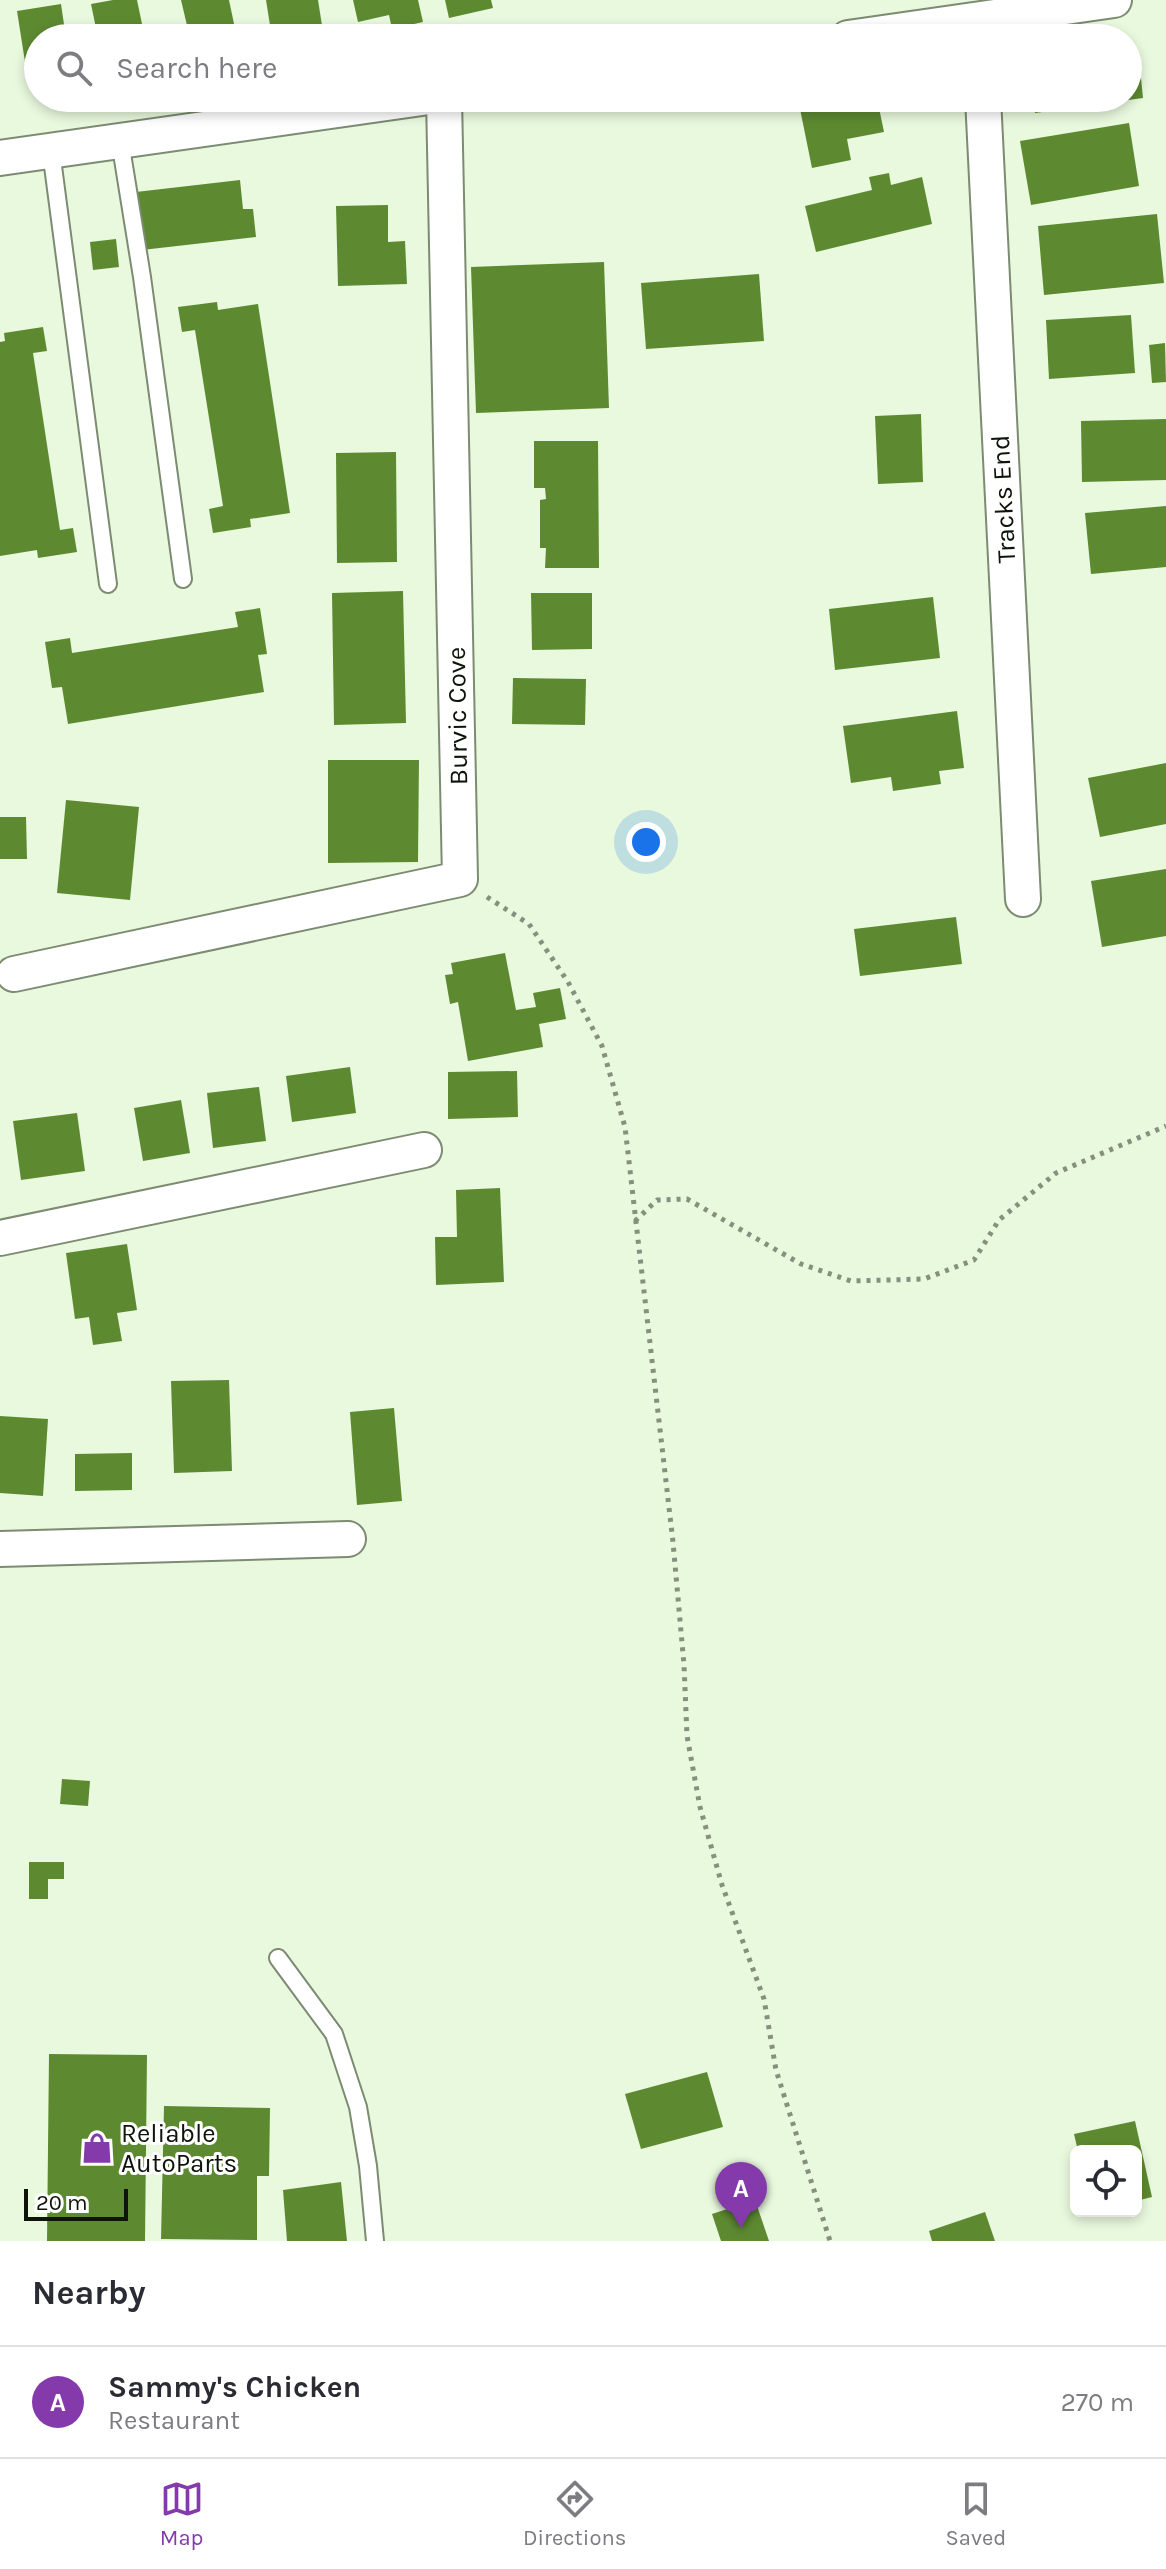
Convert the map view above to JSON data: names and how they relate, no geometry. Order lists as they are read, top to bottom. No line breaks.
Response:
{"streets":{"street":["Tracks End","Burvic Cove"]},"places":{"shop":["Reliable AutoParts"]},"scale_bar":"20 m","page":{"search":"Search here","pins":"A","scale":"20 m","heading":"Nearby","list":[{"mark":"A","name":"Sammy's Chicken","note":"Restaurant","value":"270 m"}],"nav":["Map","Directions","Saved"]}}
